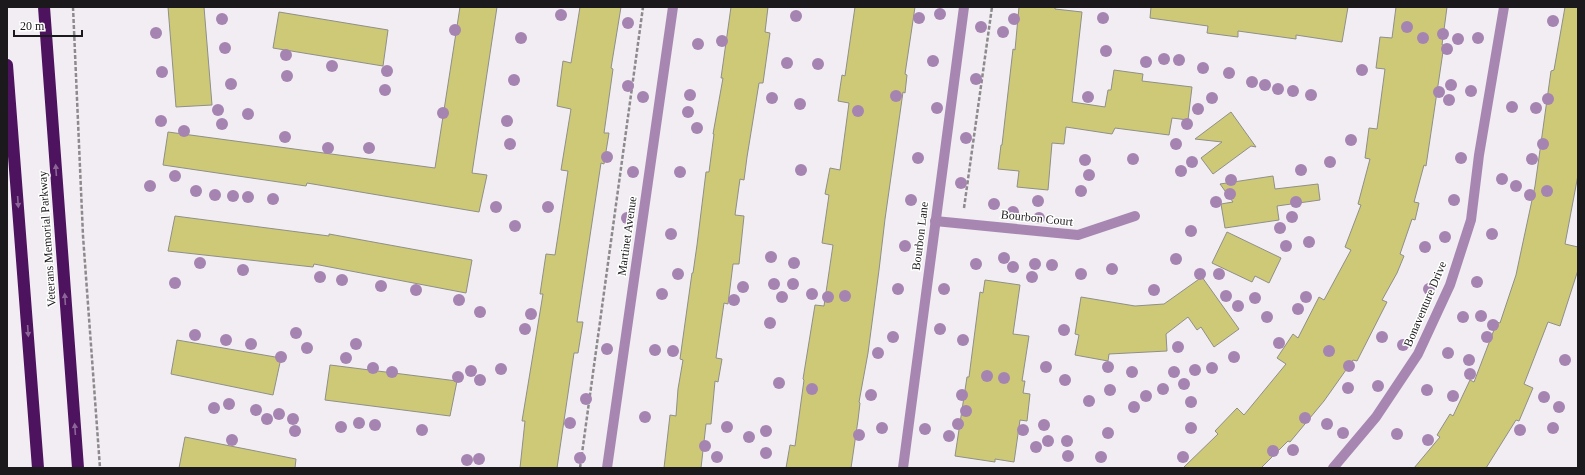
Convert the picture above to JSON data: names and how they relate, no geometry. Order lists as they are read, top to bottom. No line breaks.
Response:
{"streets":{"highway":["Veterans Memorial Parkway"],"street":["Bourbon Court","Martinet Avenue","Bourbon Lane","Bonaventure Drive"]},"crossings":[["Bourbon Court","Bourbon Lane"]],"scale_bar":"20 m"}
